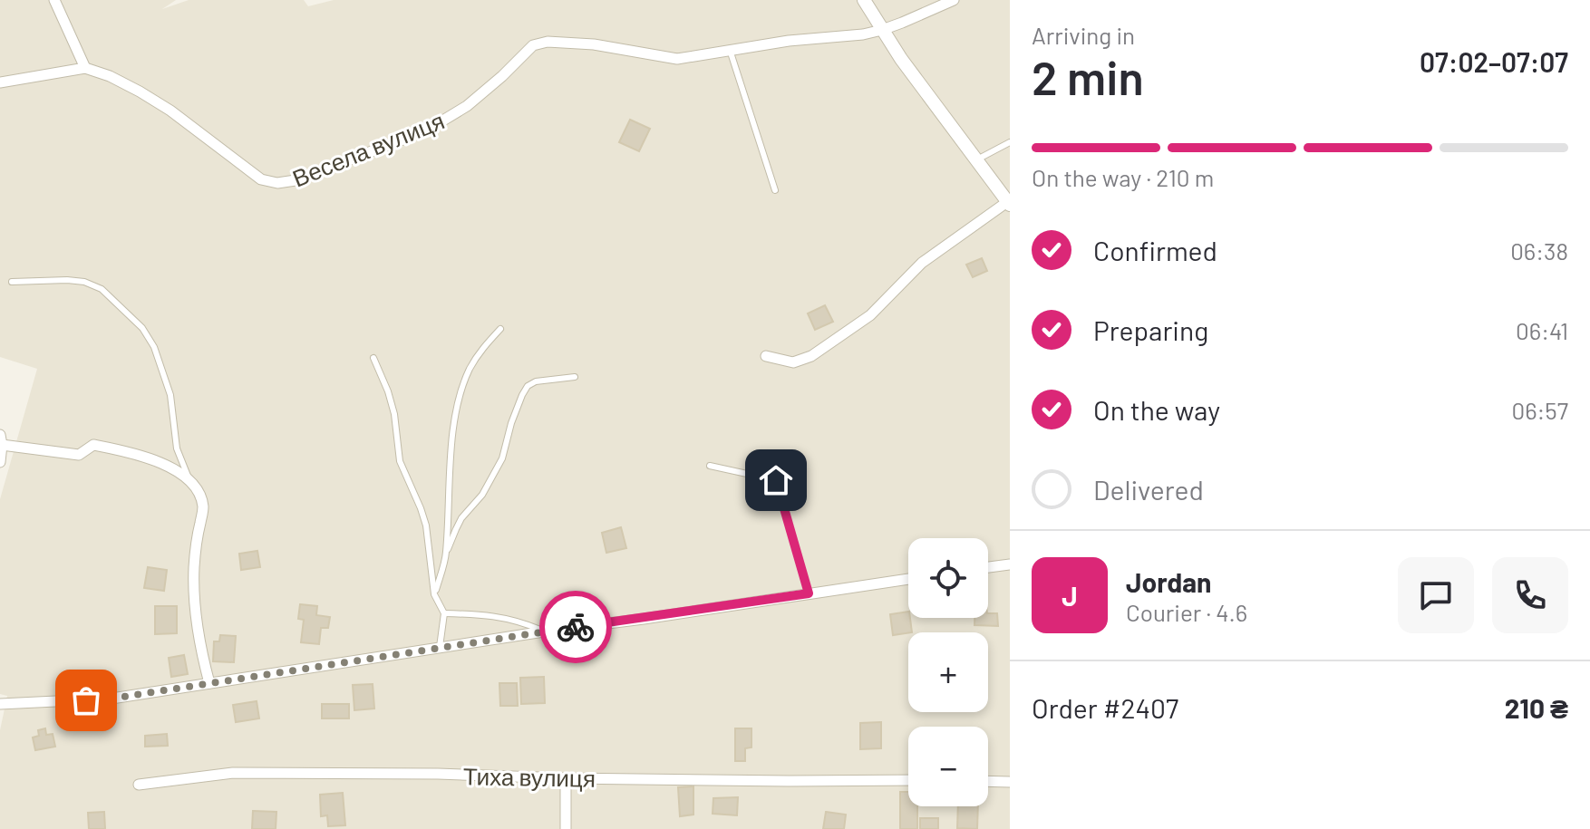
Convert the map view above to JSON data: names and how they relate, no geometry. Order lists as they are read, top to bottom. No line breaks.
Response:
{"streets":{"street":["Весела вулиця","Тиха вулиця"]},"page":{"heading":["2 min","Arriving in","07:02–07:07"],"panel":["Jordan","Courier · 4.6","Order #2407","210 ₴"],"bar":"On the way · 210 m","list":[["Confirmed","06:38"],["Preparing","06:41"],["On the way","06:57"],"Delivered"],"map_buttons":["+","−"],"round":"J"}}
